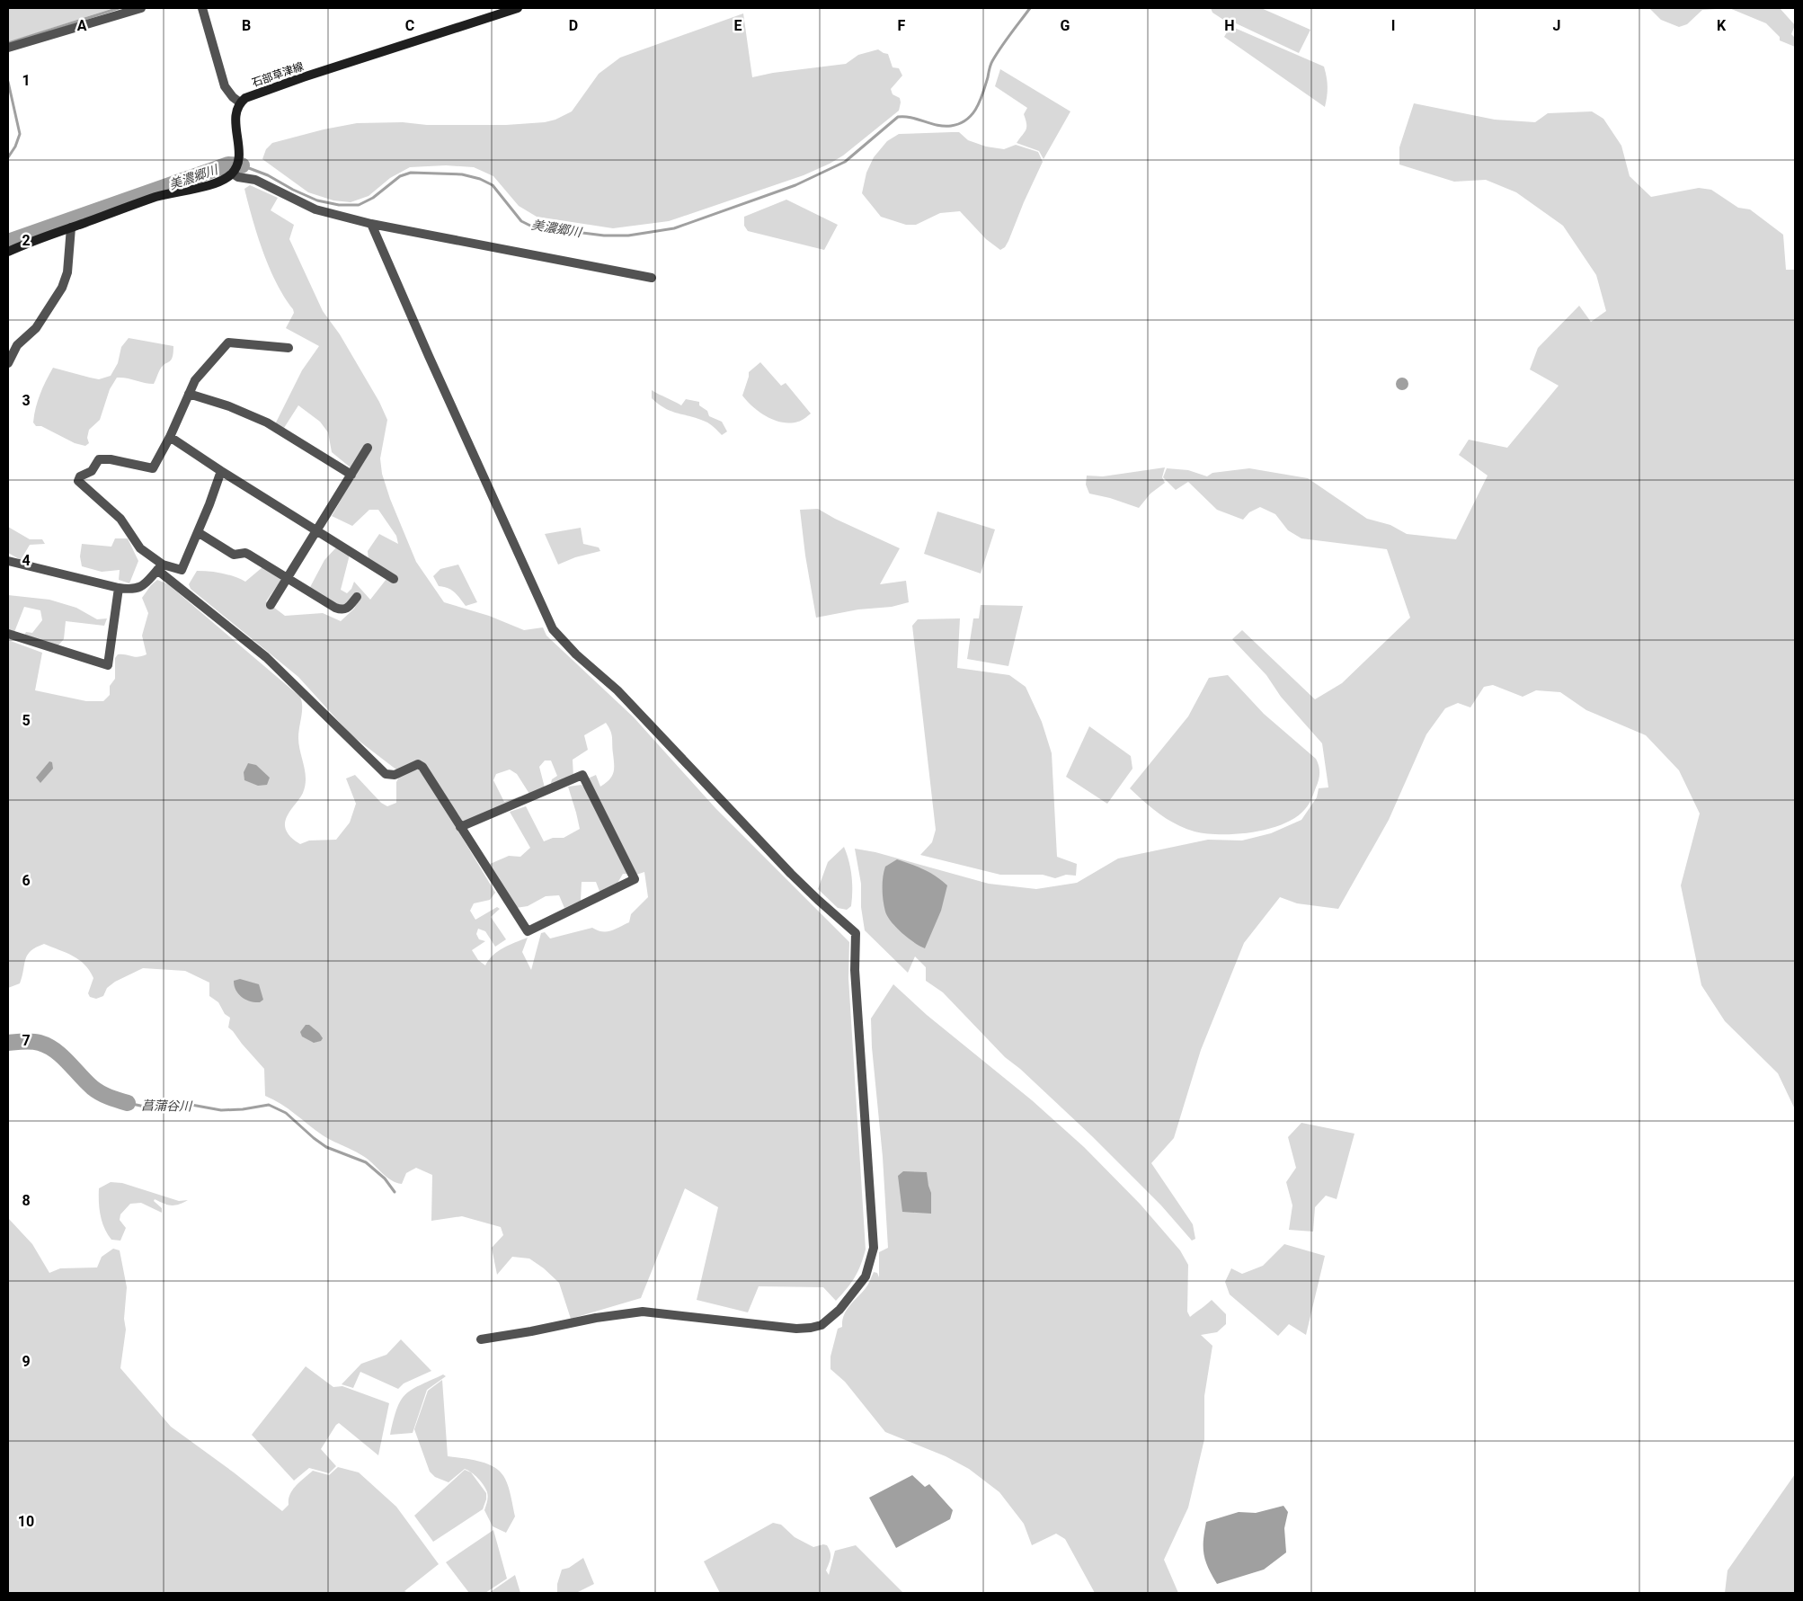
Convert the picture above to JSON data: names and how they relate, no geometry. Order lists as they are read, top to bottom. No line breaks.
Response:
{"streets":{"main road":["石部草津線"]},"water":["美濃郷川","菖蒲谷川"],"grid":{"columns":["A","B","C","D","E","F","G","H","I","J","K"],"rows":["1","2","3","4","5","6","7","8","9","10"]}}
